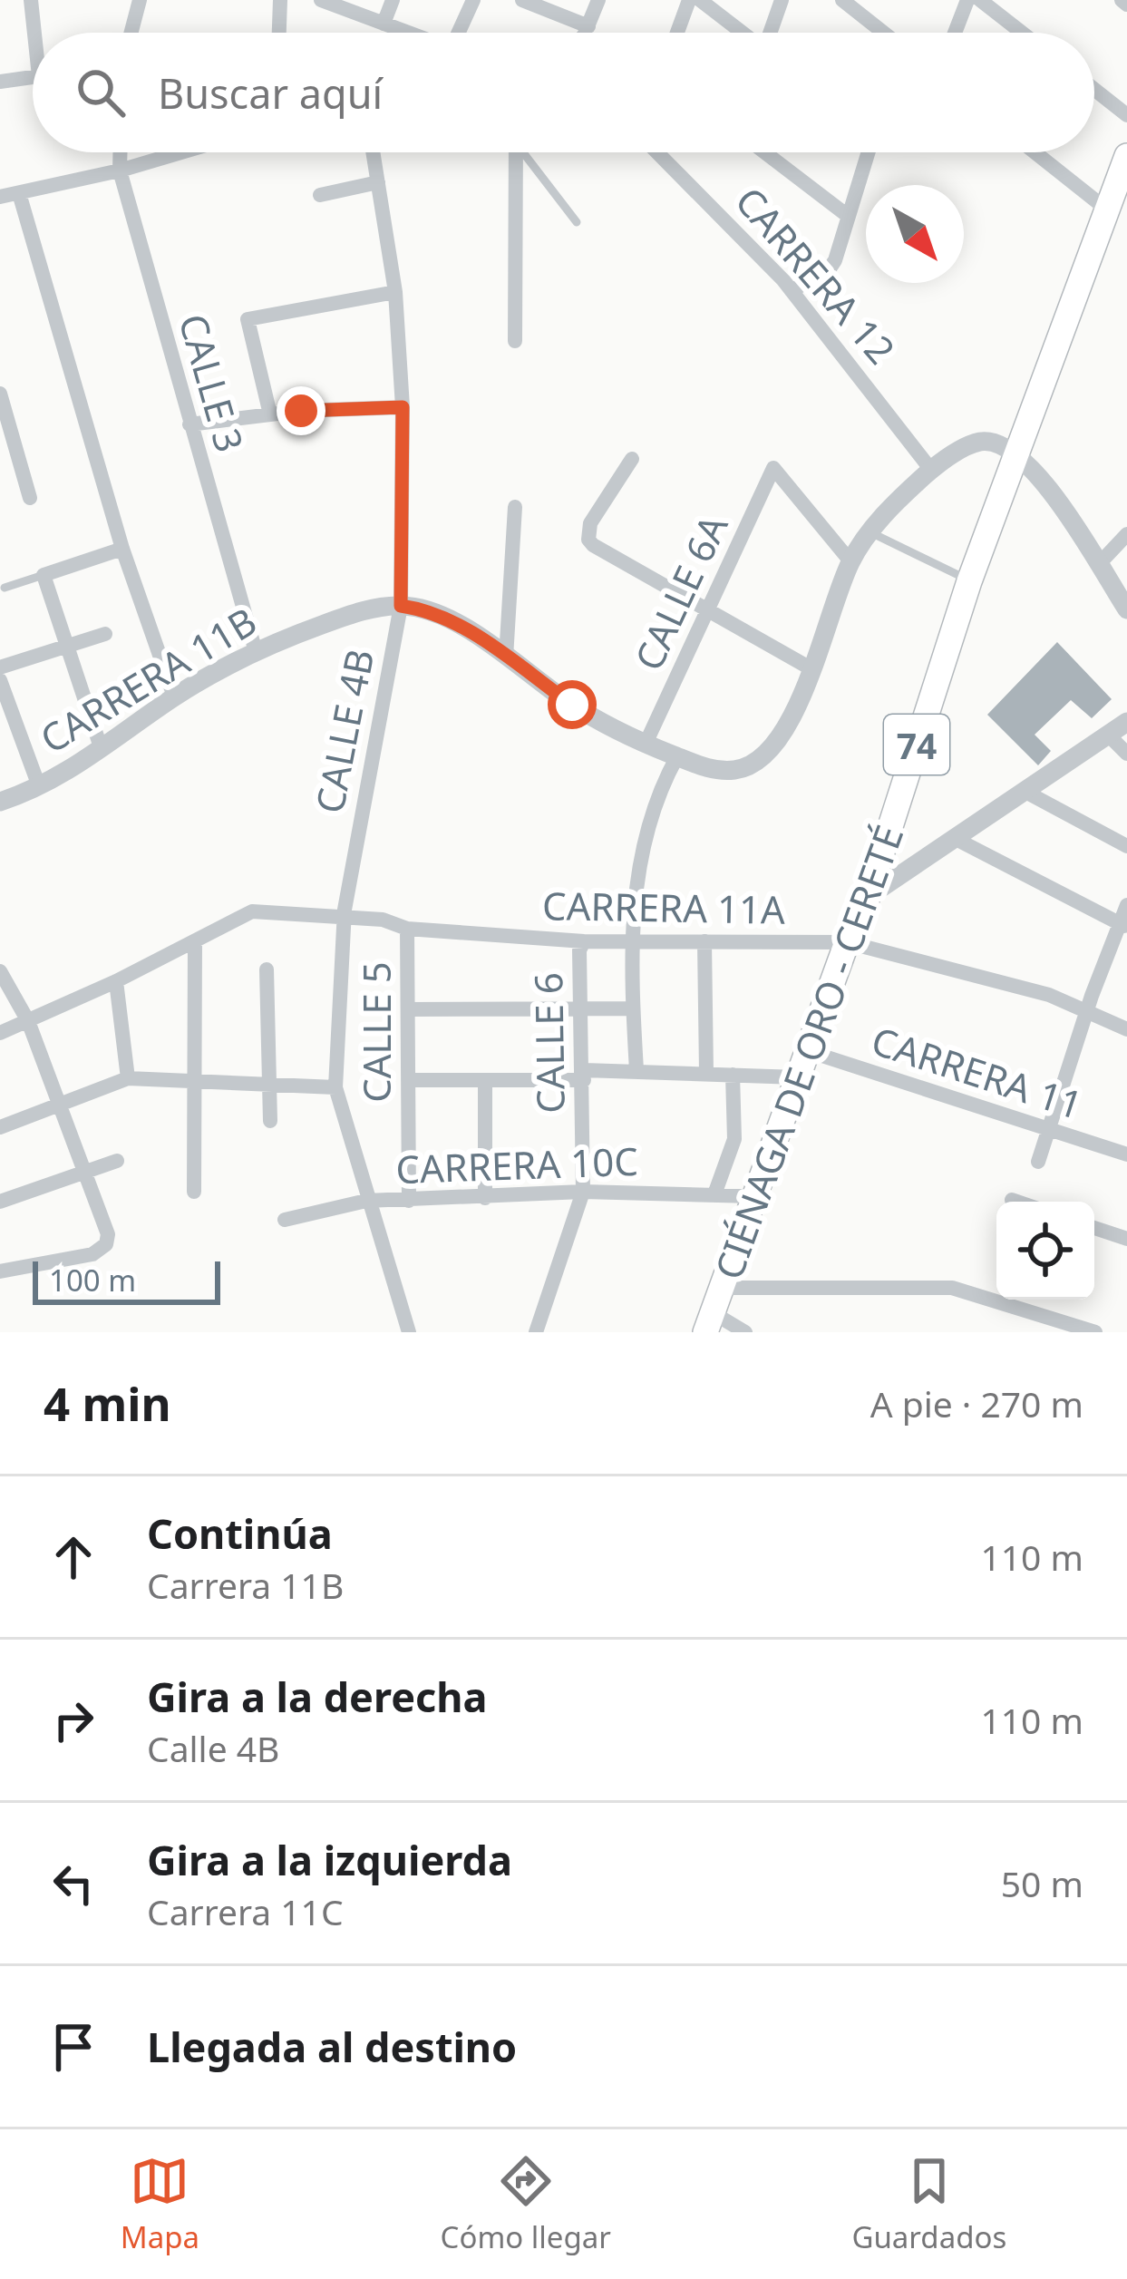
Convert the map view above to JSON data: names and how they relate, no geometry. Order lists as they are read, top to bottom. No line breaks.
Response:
{"streets":{"highway":["74","CIÉNAGA DE ORO - CERETÉ"],"street":["CARRERA 12","CALLE 3","CALLE 6A","CARRERA 11B","CALLE 4B","CARRERA 11A","CALLE 5","CALLE 6","CARRERA 11","CARRERA 10C"]},"crossings":[["CARRERA 12","CARRERA 11B"],["CALLE 3","CARRERA 11B"],["CALLE 6A","CARRERA 11B"],["CARRERA 11B","CALLE 4B"],["CARRERA 11B","CIÉNAGA DE ORO - CERETÉ"],["CALLE 4B","CARRERA 11A"],["CALLE 4B","CARRERA 10C"],["CARRERA 11A","CALLE 5"],["CARRERA 11A","CALLE 6"],["CARRERA 11A","CIÉNAGA DE ORO - CERETÉ"],["CALLE 5","CARRERA 10C"],["CALLE 6","CARRERA 10C"],["CIÉNAGA DE ORO - CERETÉ","CARRERA 11"],["CIÉNAGA DE ORO - CERETÉ","CARRERA 10C"]],"scale_bar":"100 m","north":"bottom right","page":{"search":"Buscar aquí","scale":"100 m","heading":["4 min","A pie · 270 m"],"list":[["Continúa","Carrera 11B","110 m"],["Gira a la derecha","Calle 4B","110 m"],["Gira a la izquierda","Carrera 11C","50 m"],"Llegada al destino"],"nav":["Mapa","Cómo llegar","Guardados"]}}
